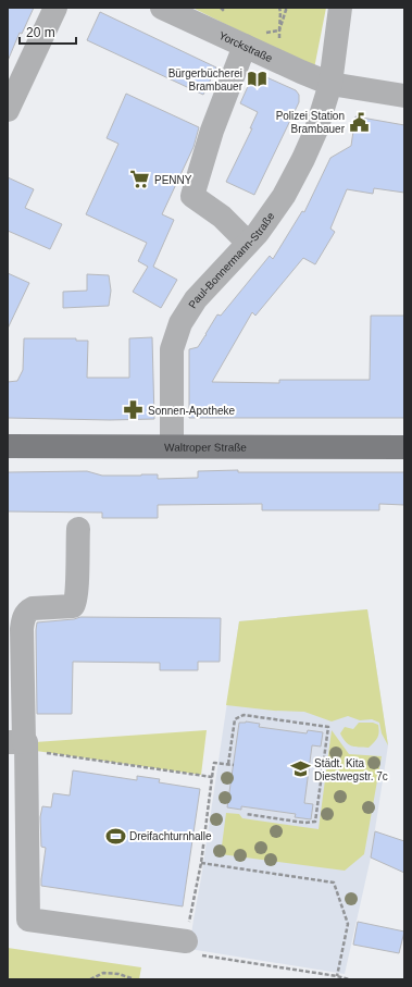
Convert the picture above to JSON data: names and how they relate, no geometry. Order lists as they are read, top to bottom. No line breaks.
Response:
{"streets":{"main road":["Waltroper Straße"],"street":["Yorckstraße","Paul-Bonnermann-Straße"]},"crossings":[["Yorckstraße","Paul-Bonnermann-Straße"],["Paul-Bonnermann-Straße","Waltroper Straße"]],"places":{"library":["Bürgerbücherei Brambauer"],"public building":["Polizei Station Brambauer"],"supermarket":["PENNY"],"pharmacy":["Sonnen-Apotheke"],"school or university":["Städt. Kita Diestwegstr. 7c"],"sports":["Dreifachturnhalle"]},"scale_bar":"20 m"}
